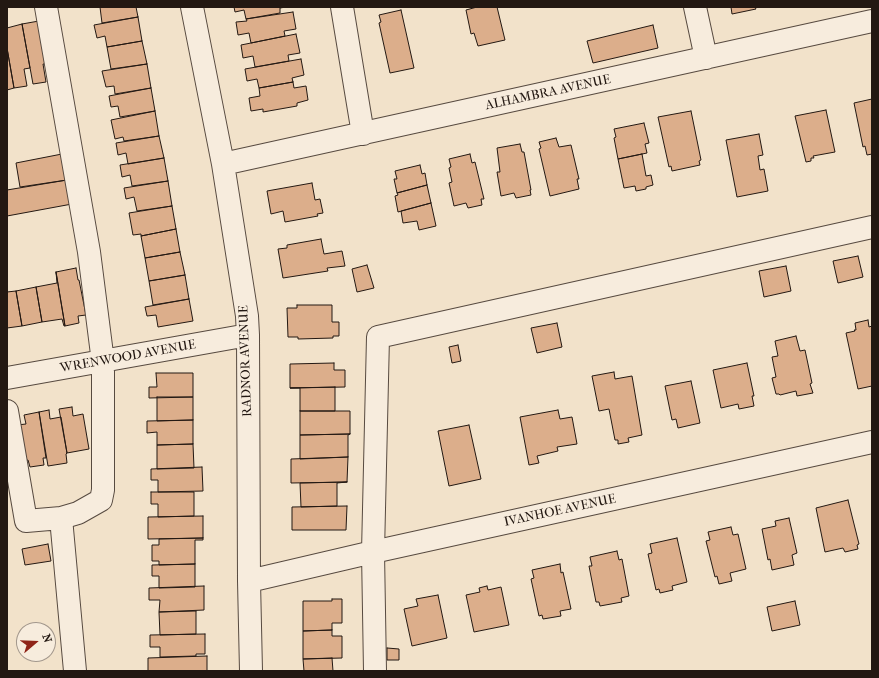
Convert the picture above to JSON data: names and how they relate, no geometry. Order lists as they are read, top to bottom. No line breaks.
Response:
{"streets":{"street":["ALHAMBRA AVENUE","WRENWOOD AVENUE","RADNOR AVENUE","IVANHOE AVENUE"]},"crossings":[["ALHAMBRA AVENUE","RADNOR AVENUE"],["WRENWOOD AVENUE","RADNOR AVENUE"],["RADNOR AVENUE","IVANHOE AVENUE"]],"north":"right"}
